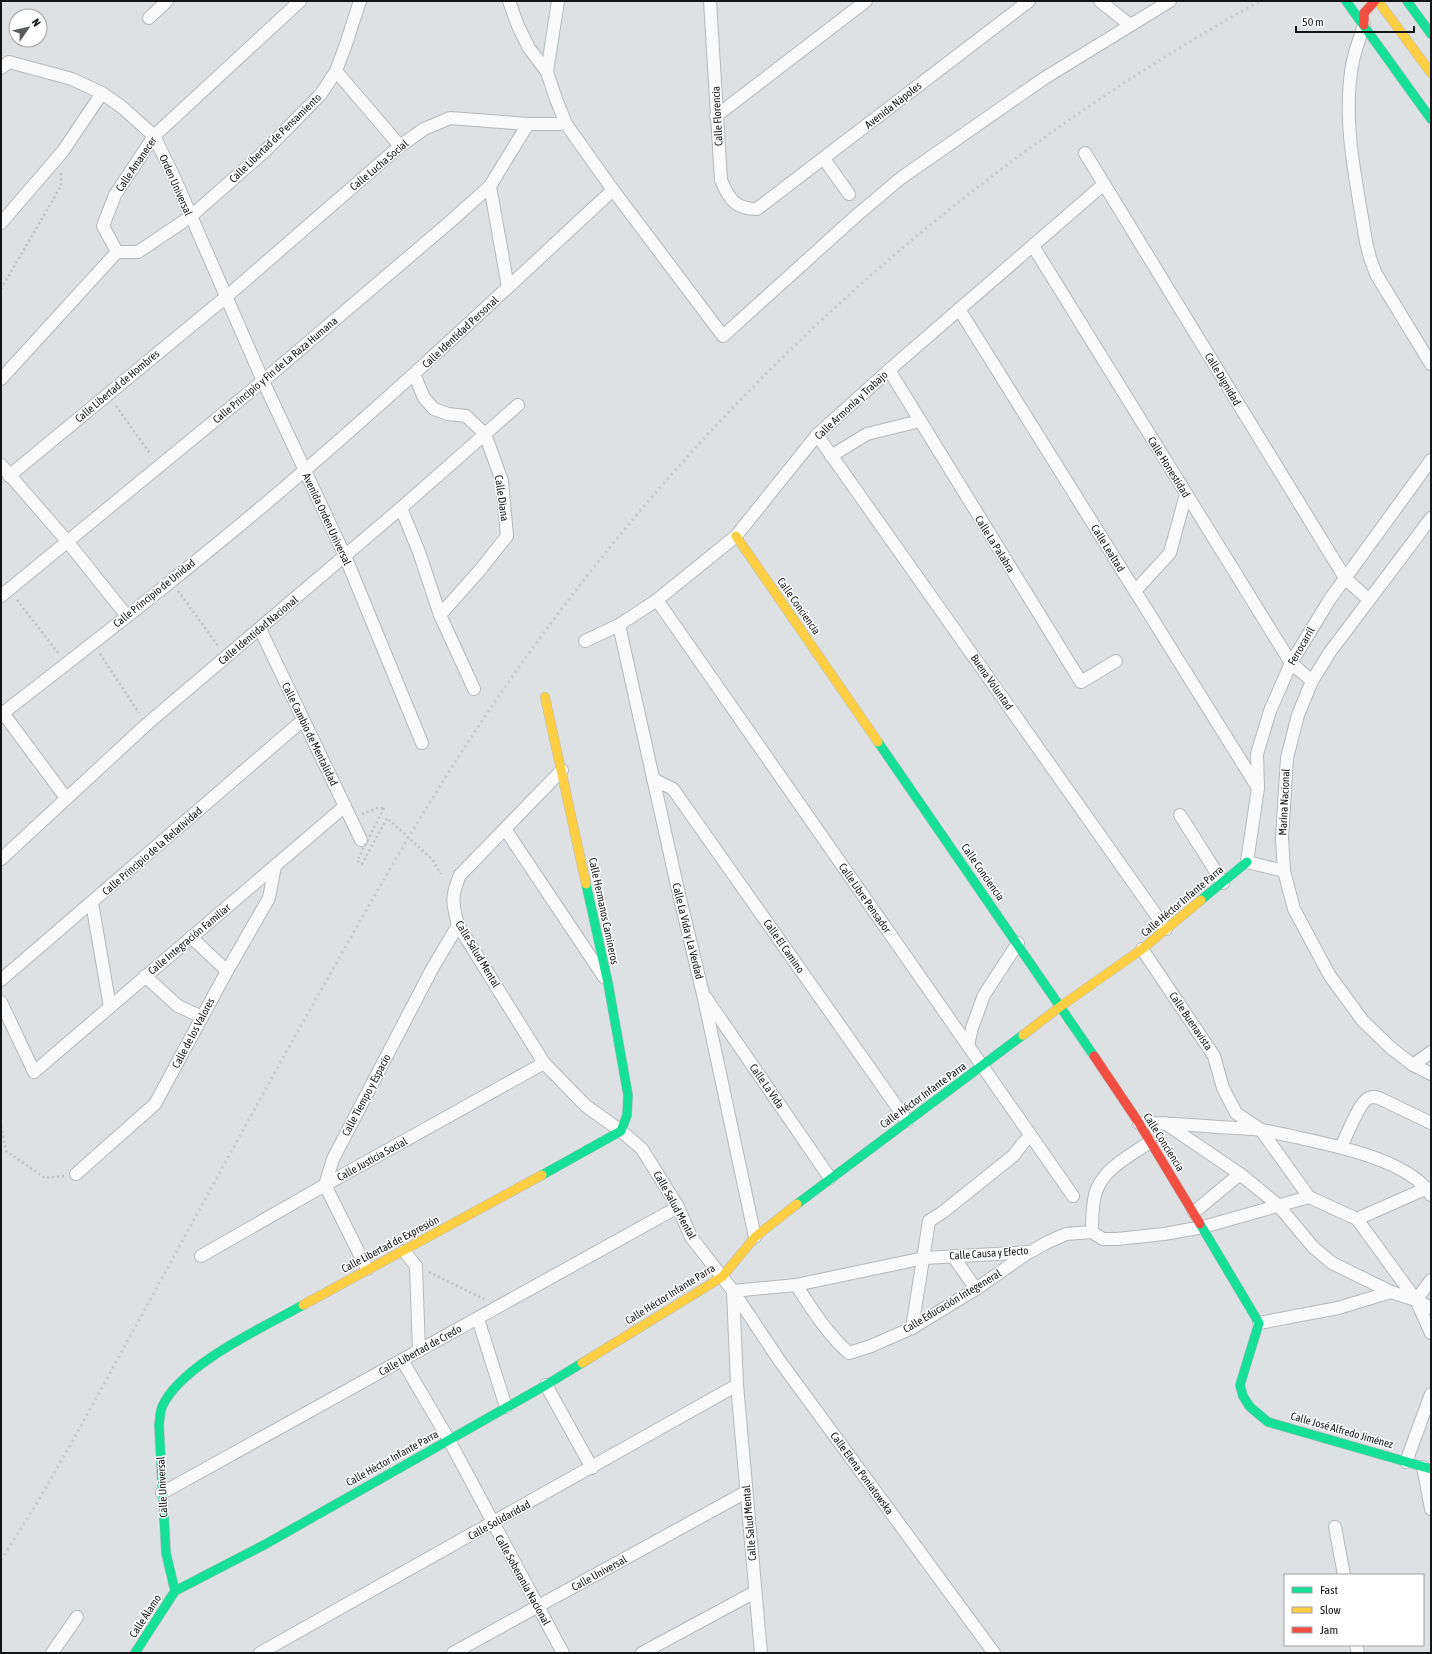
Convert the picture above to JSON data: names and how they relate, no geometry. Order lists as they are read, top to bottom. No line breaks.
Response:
{"streets":{"street":["Avenida Nápoles","Calle Florencia","Calle Libertad de Pensamiento","Calle Amanecer","Calle Lucha Social","Orden Universal","Calle Identidad Personal","Calle Principio y Fin de La Raza Humana","Calle Dignidad","Calle Libertad de Hombres","Calle Armonía y Trabajo","Calle Honestidad","Calle Diana","Avenida Orden Universal","Calle La Palabra","Calle Lealtad","Calle Principio de Unidad","Calle Conciencia","Calle Identidad Nacional","Ferrocarril","Buena Voluntad","Calle Cambio de Mentalidad","Marina Nacional","Calle Principio de la Relatividad","Calle Libre Pensador","Calle Héctor Infante Parra","Calle Hermanos Camineros","Calle La Vida y La Verdad","Calle Integración Familiar","Calle El Camino","Calle Salud Mental","Calle Buenavista","Calle de los Valores","Calle La Vida","Calle Tiempo y Espacio","Calle Justicia Social","Calle Libertad de Expresión","Calle Causa y Efecto","Calle Educación Integeneral","Calle Libertad de Credo","Calle José Alfredo Jiménez","Calle Elena Poniatowska","Calle Universal","Calle Solidaridad","Calle Soberanía Nacional","Calle Álamo"]},"crossings":[["Avenida Nápoles","Calle Florencia"],["Calle Libertad de Pensamiento","Orden Universal"],["Calle Amanecer","Orden Universal"],["Calle Lucha Social","Orden Universal"],["Calle Lucha Social","Calle Principio y Fin de La Raza Humana"],["Calle Lucha Social","Calle Libertad de Hombres"],["Calle Lucha Social","Avenida Orden Universal"],["Orden Universal","Calle Libertad de Hombres"],["Orden Universal","Avenida Orden Universal"],["Calle Identidad Personal","Calle Diana"],["Calle Identidad Personal","Avenida Orden Universal"],["Calle Identidad Personal","Calle Principio de Unidad"],["Calle Principio y Fin de La Raza Humana","Avenida Orden Universal"],["Calle Dignidad","Calle Armonía y Trabajo"],["Calle Dignidad","Ferrocarril"],["Calle Dignidad","Marina Nacional"],["Calle Libertad de Hombres","Avenida Orden Universal"],["Calle Armonía y Trabajo","Calle Honestidad"],["Calle Armonía y Trabajo","Calle La Palabra"],["Calle Armonía y Trabajo","Calle Lealtad"],["Calle Armonía y Trabajo","Calle Conciencia"],["Calle Armonía y Trabajo","Buena Voluntad"],["Calle Armonía y Trabajo","Calle Libre Pensador"],["Calle Armonía y Trabajo","Calle La Vida y La Verdad"],["Calle Honestidad","Ferrocarril"],["Calle Honestidad","Marina Nacional"],["Calle Diana","Calle Identidad Nacional"],["Avenida Orden Universal","Calle Principio de Unidad"],["Avenida Orden Universal","Calle Identidad Nacional"],["Calle Lealtad","Ferrocarril"],["Calle Principio de Unidad","Calle Identidad Nacional"],["Calle Conciencia","Calle Héctor Infante Parra"],["Calle Conciencia","Calle Causa y Efecto"],["Calle Conciencia","Calle José Alfredo Jiménez"],["Calle Identidad Nacional","Calle Cambio de Mentalidad"],["Ferrocarril","Calle Héctor Infante Parra"],["Buena Voluntad","Calle Héctor Infante Parra"],["Calle Cambio de Mentalidad","Calle Principio de la Relatividad"],["Calle Cambio de Mentalidad","Calle Integración Familiar"],["Calle Libre Pensador","Calle Héctor Infante Parra"],["Calle Héctor Infante Parra","Calle La Vida y La Verdad"],["Calle Héctor Infante Parra","Calle El Camino"],["Calle Héctor Infante Parra","Calle Salud Mental"],["Calle Héctor Infante Parra","Calle Buenavista"],["Calle Héctor Infante Parra","Calle La Vida"],["Calle Héctor Infante Parra","Calle Universal"],["Calle Héctor Infante Parra","Calle Soberanía Nacional"],["Calle Héctor Infante Parra","Calle Álamo"],["Calle Hermanos Camineros","Calle Salud Mental"],["Calle Hermanos Camineros","Calle Libertad de Expresión"],["Calle La Vida y La Verdad","Calle El Camino"],["Calle La Vida y La Verdad","Calle La Vida"],["Calle Integración Familiar","Calle de los Valores"],["Calle Salud Mental","Calle Tiempo y Espacio"],["Calle Salud Mental","Calle Justicia Social"],["Calle Salud Mental","Calle Libertad de Expresión"],["Calle Salud Mental","Calle Causa y Efecto"],["Calle Salud Mental","Calle Libertad de Credo"],["Calle Salud Mental","Calle Elena Poniatowska"],["Calle Salud Mental","Calle Universal"],["Calle Salud Mental","Calle Solidaridad"],["Calle Tiempo y Espacio","Calle Justicia Social"],["Calle Libertad de Expresión","Calle Universal"],["Calle Causa y Efecto","Calle Educación Integeneral"],["Calle Causa y Efecto","Calle Elena Poniatowska"],["Calle Libertad de Credo","Calle Universal"],["Calle Libertad de Credo","Calle Soberanía Nacional"],["Calle Universal","Calle Soberanía Nacional"],["Calle Universal","Calle Álamo"],["Calle Solidaridad","Calle Soberanía Nacional"]],"legend":["Fast","Slow","Jam"],"scale_bar":"50 m","north":"top right"}
